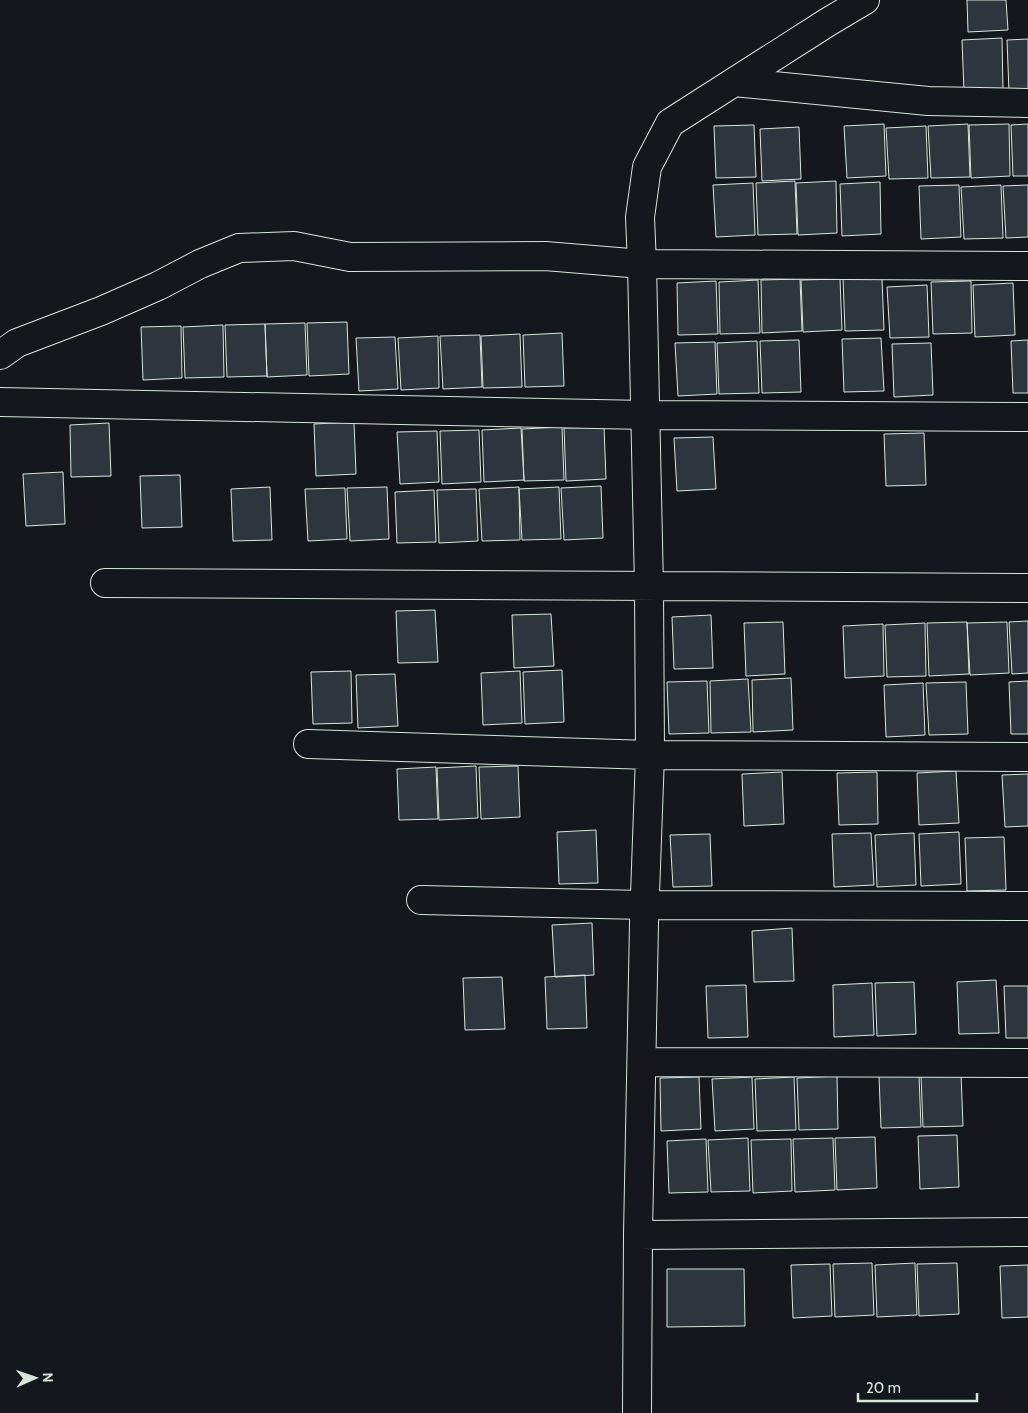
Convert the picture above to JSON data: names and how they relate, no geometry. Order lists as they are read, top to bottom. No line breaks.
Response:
{"scale_bar":"20 m","north":"right"}
